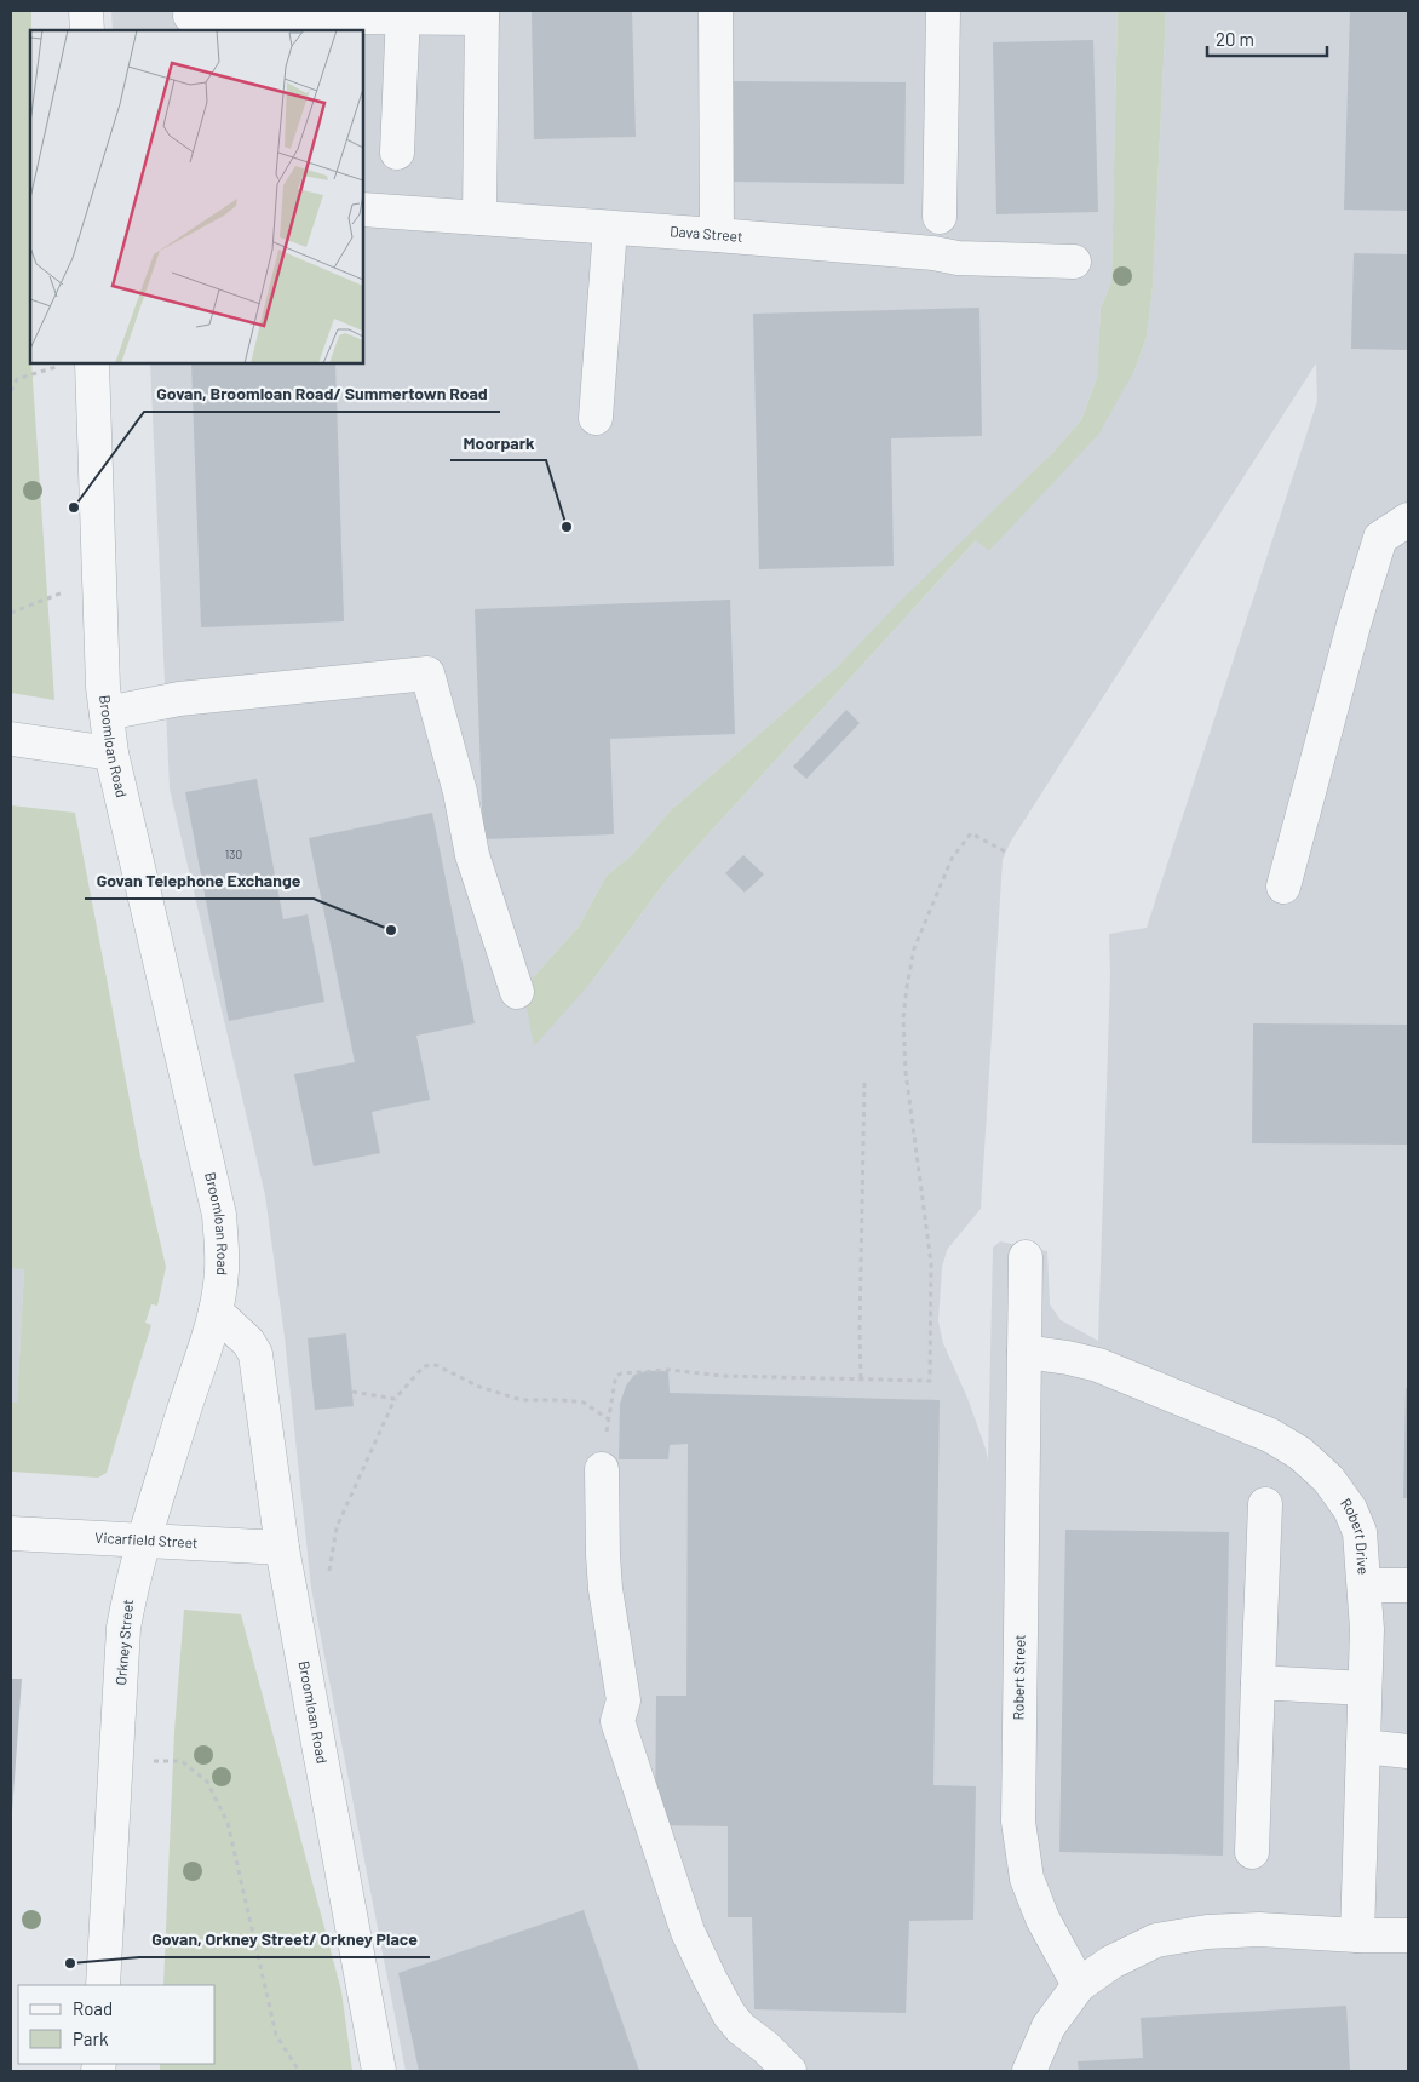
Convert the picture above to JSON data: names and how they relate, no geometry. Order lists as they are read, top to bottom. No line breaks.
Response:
{"streets":{"street":["Dava Street","Broomloan Road","Robert Drive","Vicarfield Street","Orkney Street","Robert Street"]},"crossings":[["Broomloan Road","Vicarfield Street"],["Broomloan Road","Orkney Street"],["Robert Drive","Robert Street"],["Vicarfield Street","Orkney Street"]],"places":["Govan, Broomloan Road/ Summertown Road","Moorpark","Govan Telephone Exchange","Govan, Orkney Street/ Orkney Place"],"house_numbers":["130"],"legend":["Road","Park"],"scale_bar":"20 m"}
